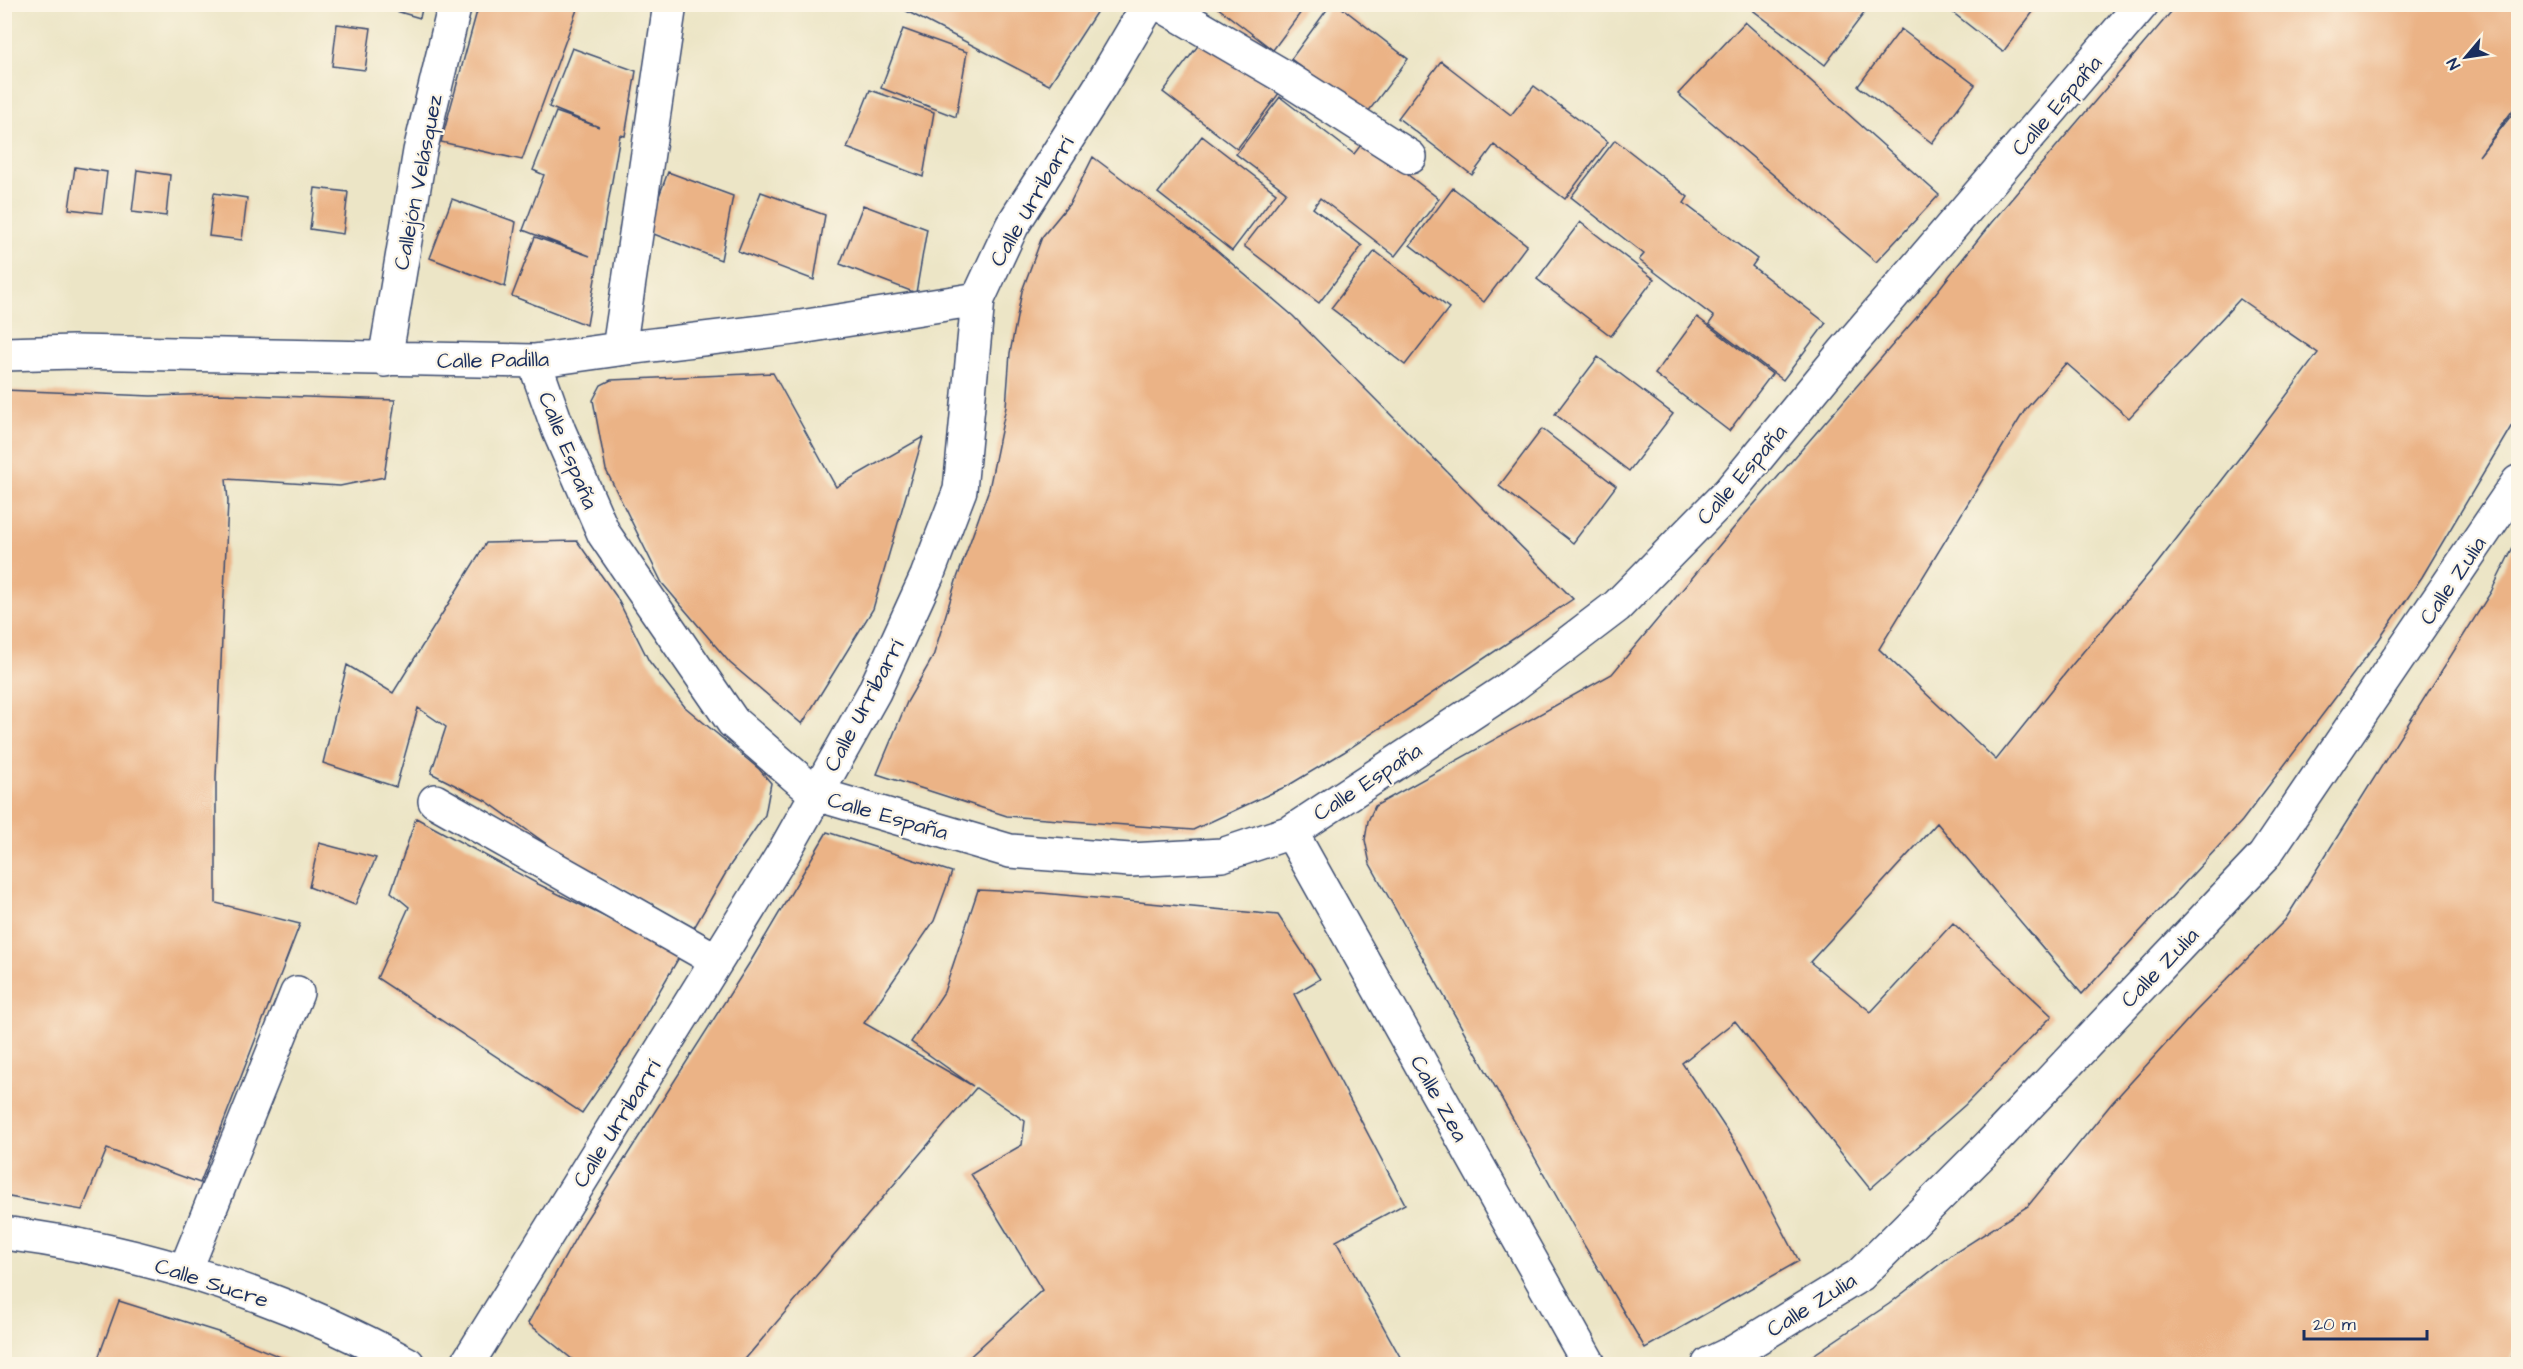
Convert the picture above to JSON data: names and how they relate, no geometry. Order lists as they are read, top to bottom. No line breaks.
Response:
{"streets":{"street":["Calle España","Callejón Velásquez","Calle Urribarrí","Calle Padilla","Calle Zulia","Calle Zea","Calle Sucre"]},"crossings":[["Calle España","Calle Urribarrí"],["Calle España","Calle Padilla"],["Calle España","Calle Zea"],["Callejón Velásquez","Calle Padilla"],["Calle Urribarrí","Calle Padilla"]],"scale_bar":"20 m","north":"bottom left"}
